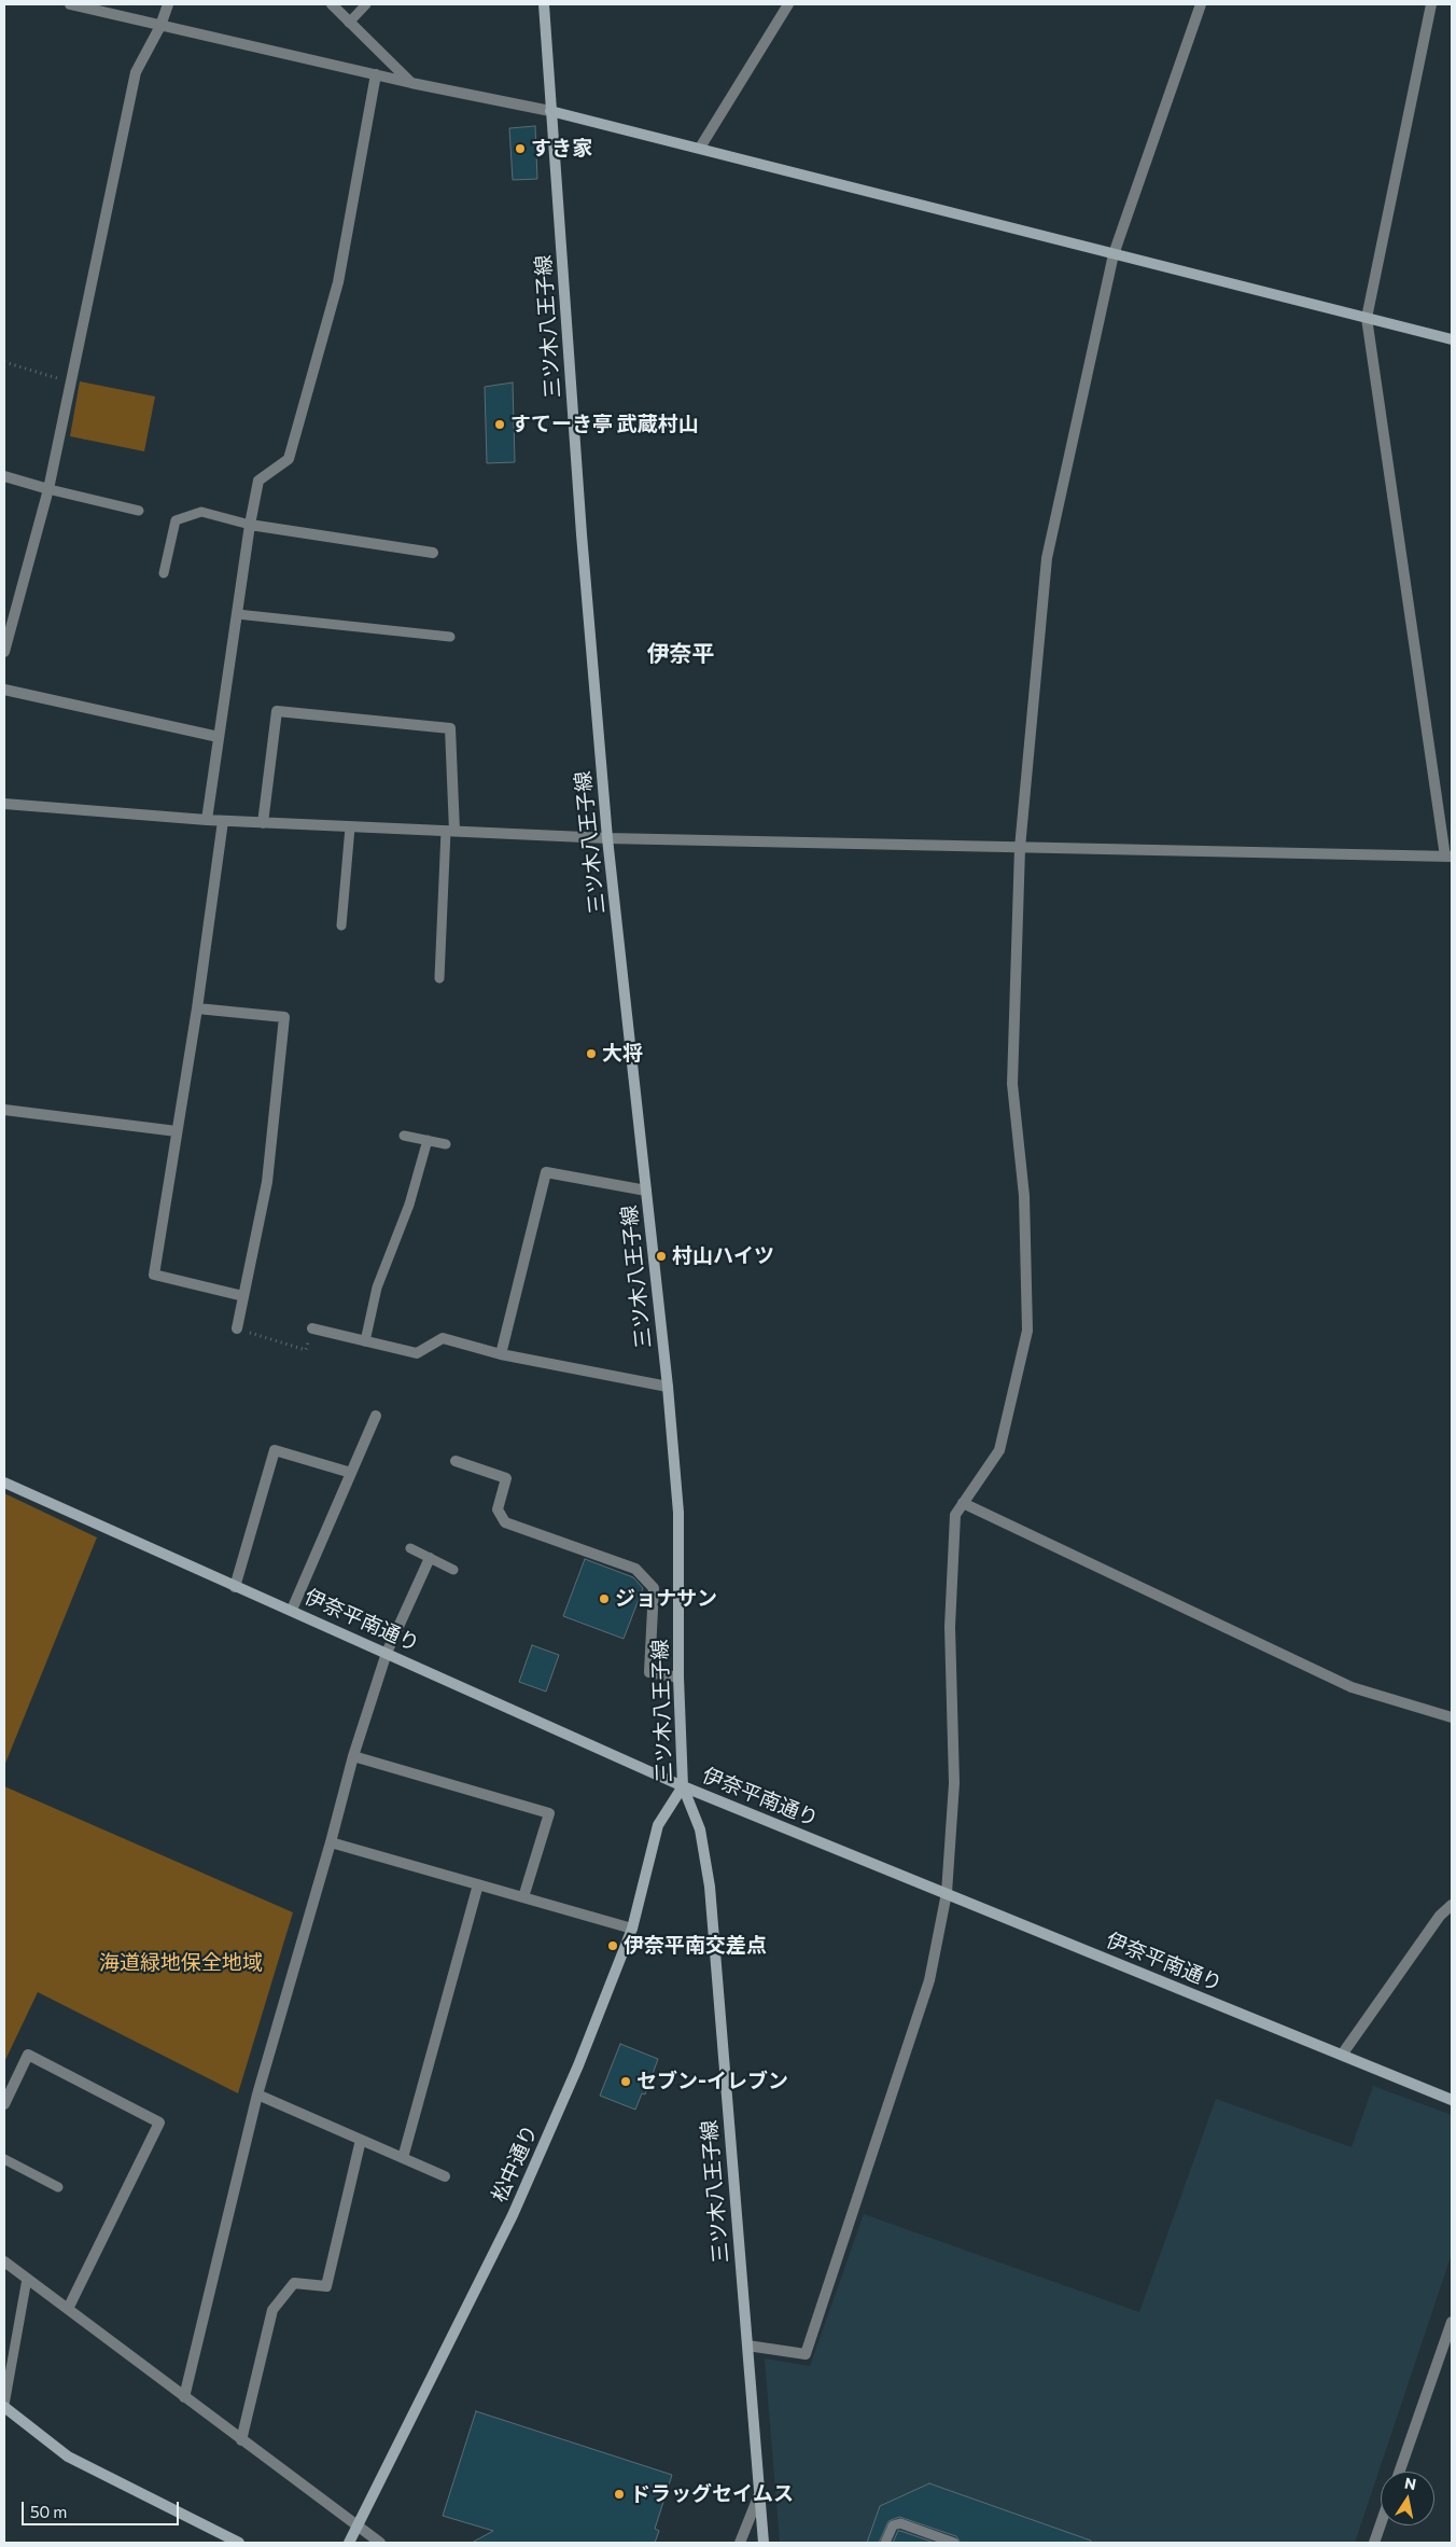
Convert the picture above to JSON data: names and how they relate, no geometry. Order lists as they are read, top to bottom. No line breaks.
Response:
{"streets":{"street":["三ツ木八王子線","伊奈平南通り","松中通り"]},"crossings":[["三ツ木八王子線","伊奈平南通り"],["三ツ木八王子線","松中通り"],["伊奈平南通り","松中通り"]],"districts":["伊奈平"],"parks":["海道緑地保全地域"],"places":["すき家","すてーき亭 武蔵村山","大将","村山ハイツ","ジョナサン","伊奈平南交差点","セブン-イレブン","ドラッグセイムス"],"scale_bar":"50 m","north":"top"}
